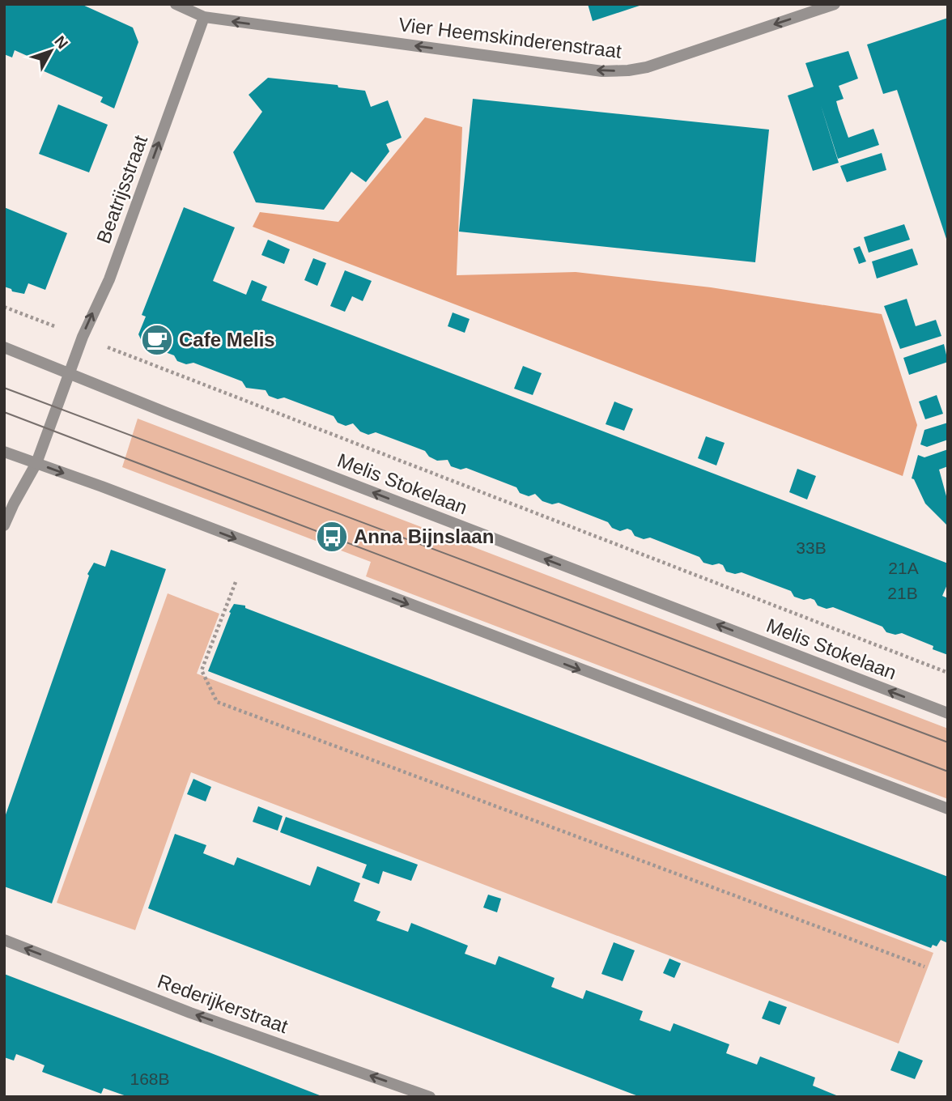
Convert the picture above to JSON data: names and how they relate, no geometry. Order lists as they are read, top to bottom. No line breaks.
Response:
{"streets":{"street":["Vier Heemskinderenstraat","Beatrijsstraat","Melis Stokelaan","Rederijkerstraat"]},"crossings":[["Vier Heemskinderenstraat","Beatrijsstraat"],["Beatrijsstraat","Melis Stokelaan"]],"one_way":["Vier Heemskinderenstraat","Beatrijsstraat","Rederijkerstraat"],"places":{"cafe":["Cafe Melis"],"bus stop":["Anna Bijnslaan"]},"house_numbers":["33B","21A","21B","168B"],"north":"top right"}
